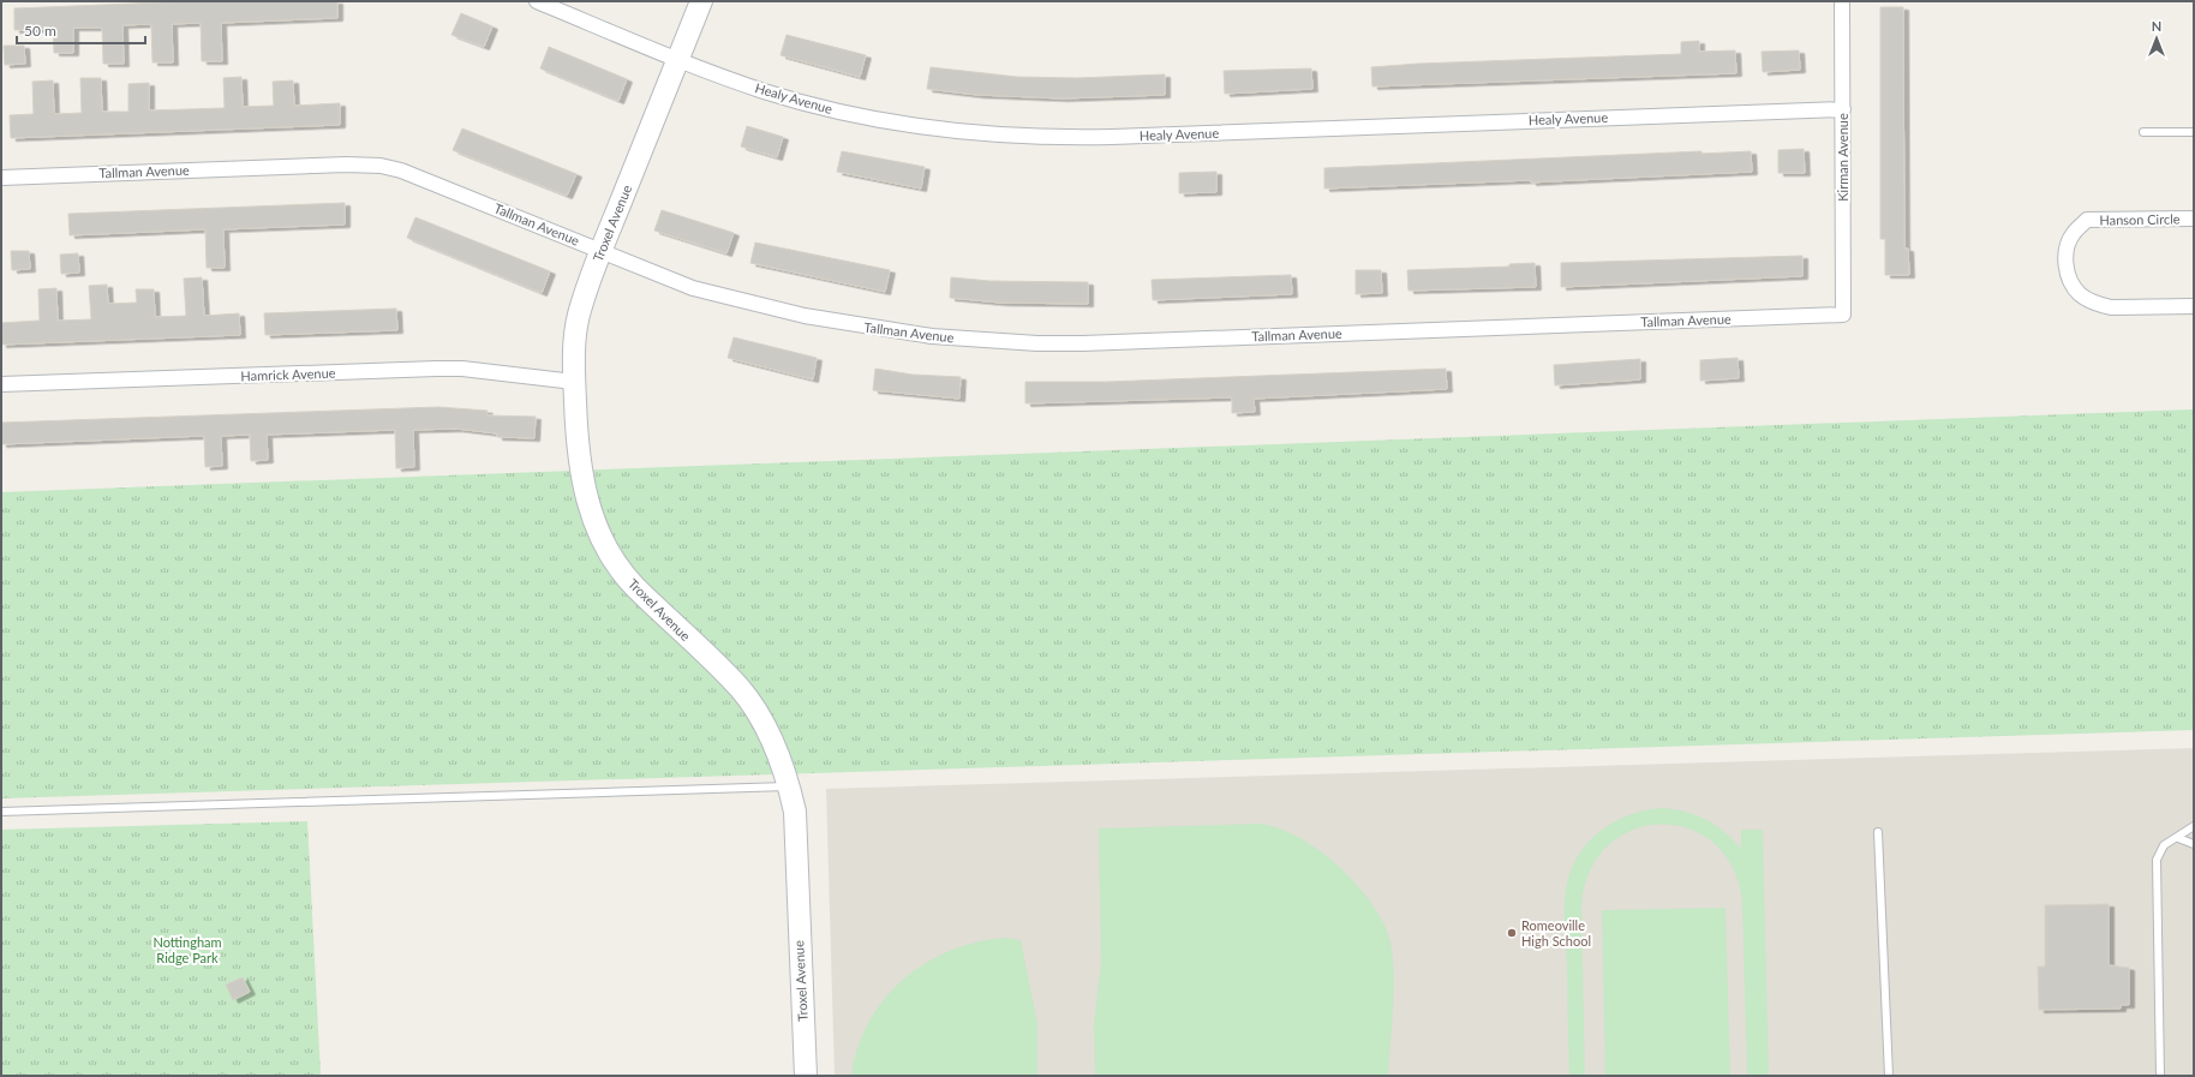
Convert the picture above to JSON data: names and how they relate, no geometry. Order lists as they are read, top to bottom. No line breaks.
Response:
{"streets":{"street":["Healy Avenue","Kirman Avenue","Tallman Avenue","Hanson Circle","Troxel Avenue","Hamrick Avenue"]},"crossings":[["Healy Avenue","Kirman Avenue"],["Healy Avenue","Troxel Avenue"],["Kirman Avenue","Tallman Avenue"],["Tallman Avenue","Troxel Avenue"],["Troxel Avenue","Hamrick Avenue"]],"parks":["Nottingham Ridge Park"],"places":["Romeoville High School"],"scale_bar":"50 m","north":"top"}
